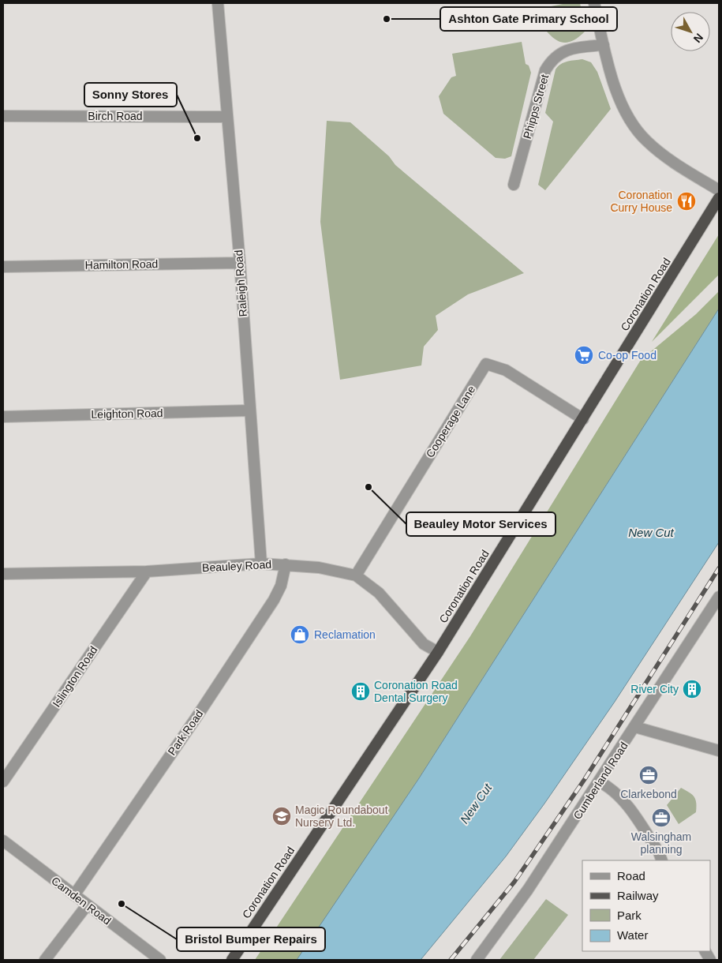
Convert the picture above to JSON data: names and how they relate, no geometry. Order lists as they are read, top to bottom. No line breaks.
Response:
{"streets":{"highway":["Coronation Road"],"street":["Phipps Street","Birch Road","Hamilton Road","Raleigh Road","Leighton Road","Cooperage Lane","Beauley Road","Islington Road","Park Road","Cumberland Road","Camden Road"]},"crossings":[["Birch Road","Raleigh Road"],["Hamilton Road","Raleigh Road"],["Raleigh Road","Leighton Road"],["Raleigh Road","Beauley Road"],["Coronation Road","Cooperage Lane"],["Coronation Road","Beauley Road"],["Cooperage Lane","Beauley Road"],["Beauley Road","Islington Road"],["Beauley Road","Park Road"],["Park Road","Camden Road"]],"water":["New Cut"],"places":{"other":["Ashton Gate Primary School","Sonny Stores","Beauley Motor Services","Bristol Bumper Repairs"],"restaurant":["Coronation Curry House"],"supermarket":["Co-op Food"],"shop":["Reclamation"],"building":["River City","Coronation Road Dental Surgery"],"office":["Clarkebond","Walsingham planning"],"school or university":["Magic Roundabout Nursery Ltd."]},"legend":["Road","Railway","Park","Water"],"north":"bottom right"}
